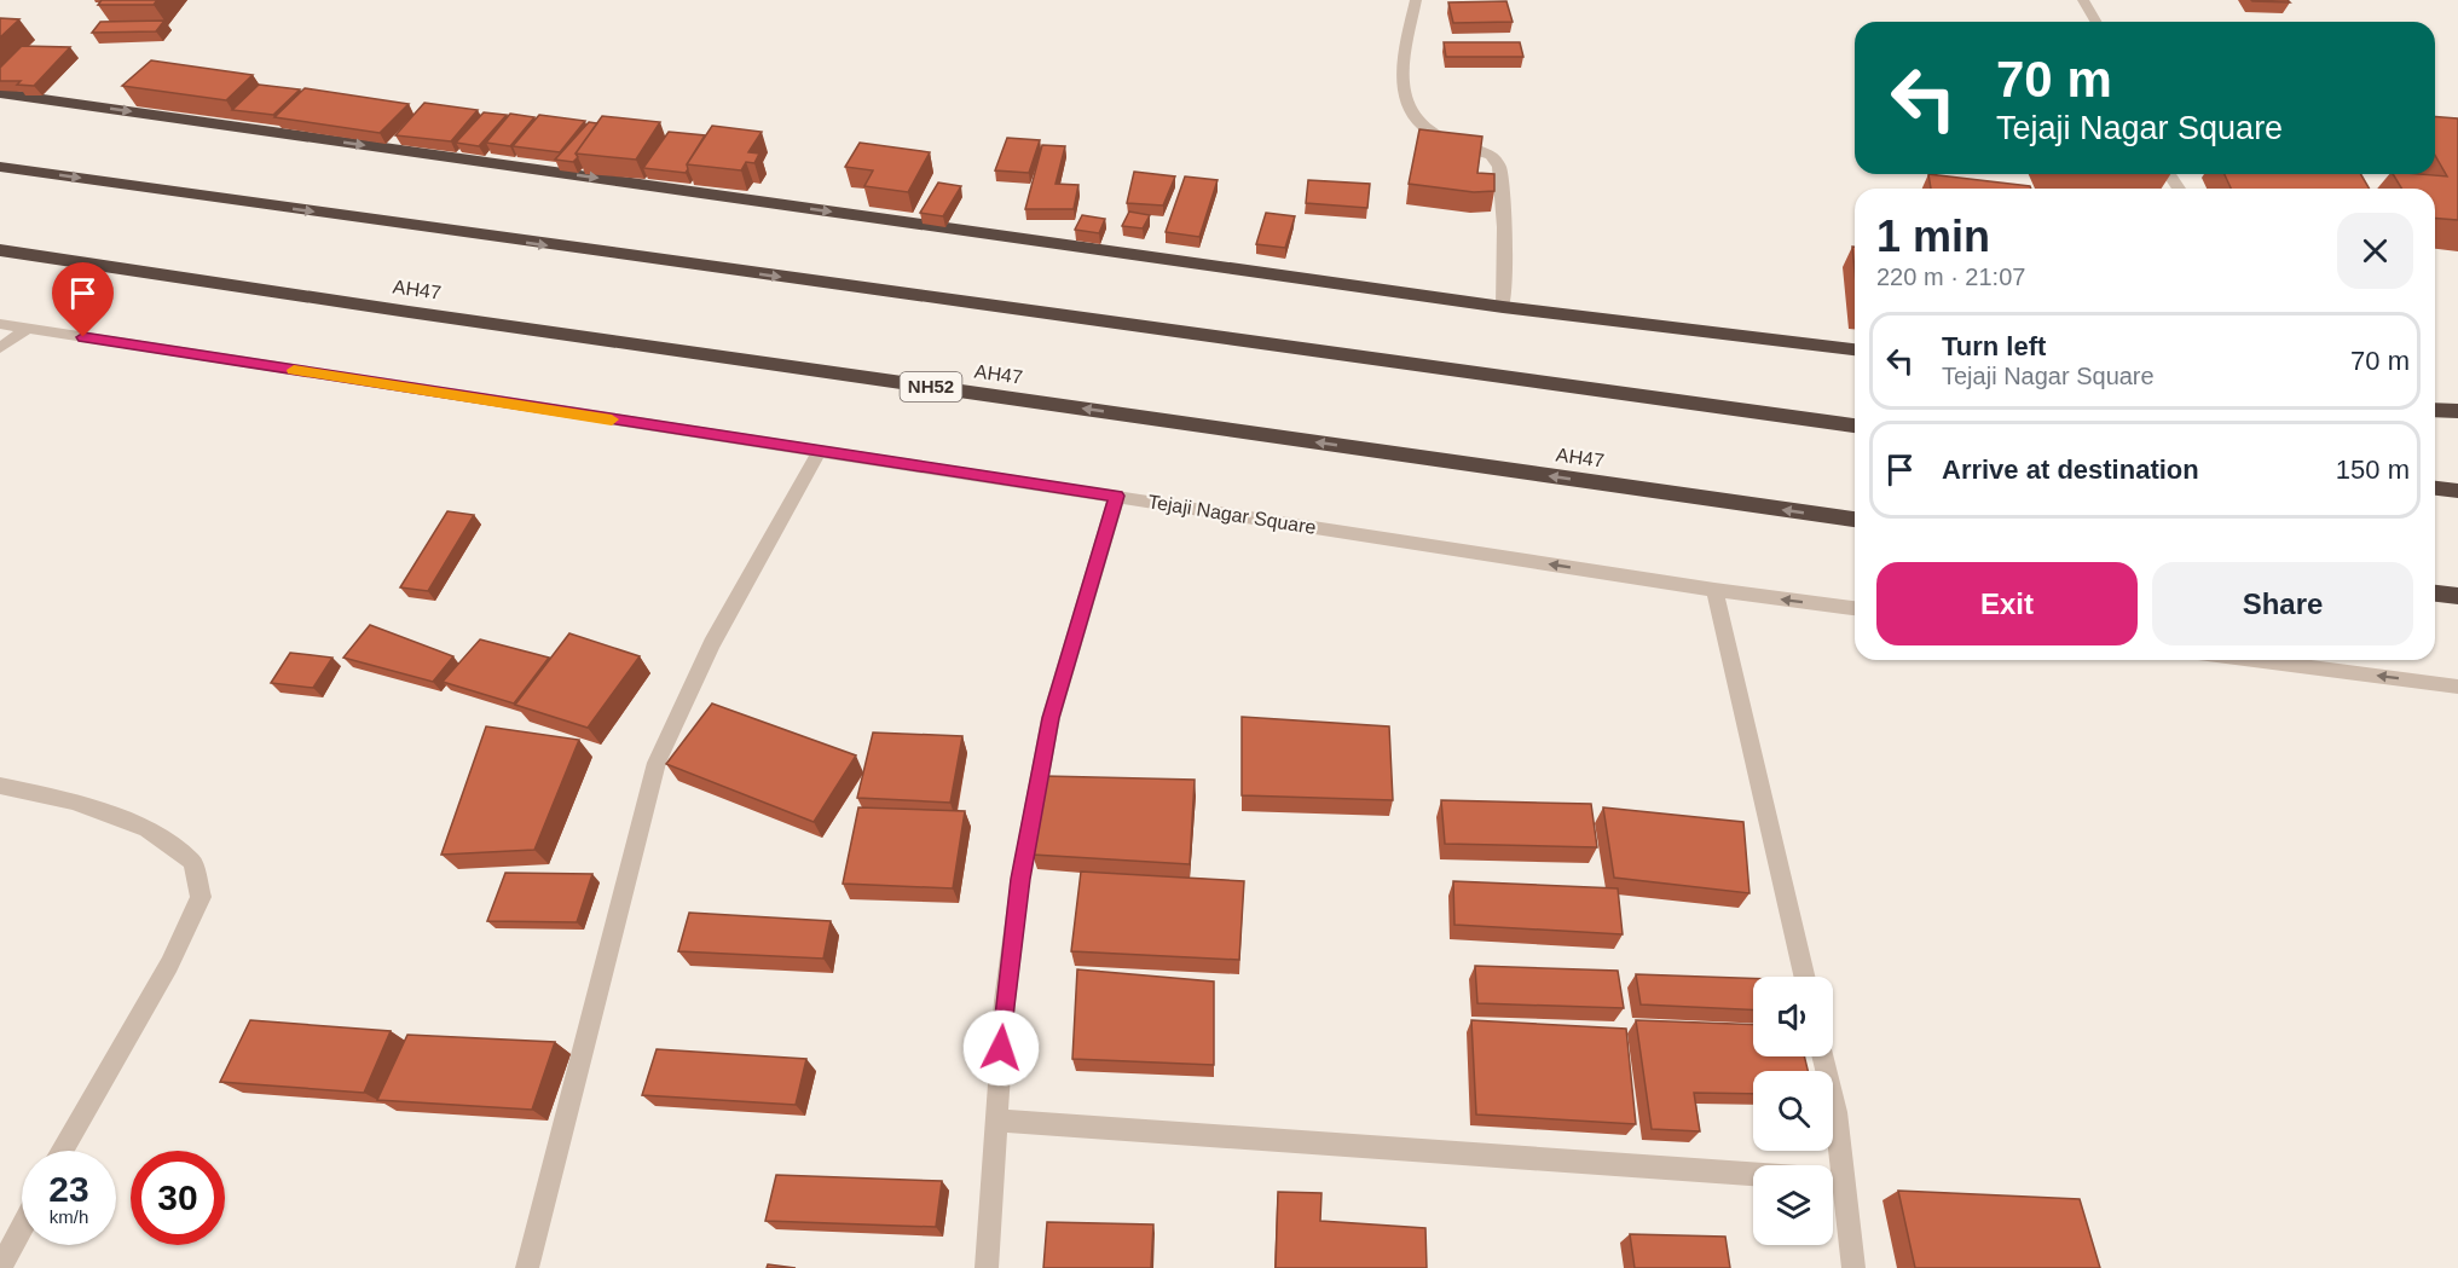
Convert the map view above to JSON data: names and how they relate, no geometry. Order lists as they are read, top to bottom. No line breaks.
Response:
{"streets":{"highway":["AH47","NH52"],"street":["Tejaji Nagar Square"]},"one_way":["Tejaji Nagar Square"],"page":{"turn":["70 m","Tejaji Nagar Square"],"heading":["1 min","220 m · 21:07"],"list":[{"name":"Turn left","note":"Tejaji Nagar Square","value":"70 m"},{"name":"Arrive at destination","value":"150 m"}],"buttons":["Exit","Share"],"speed":"23 km/h","limit":"30"}}
